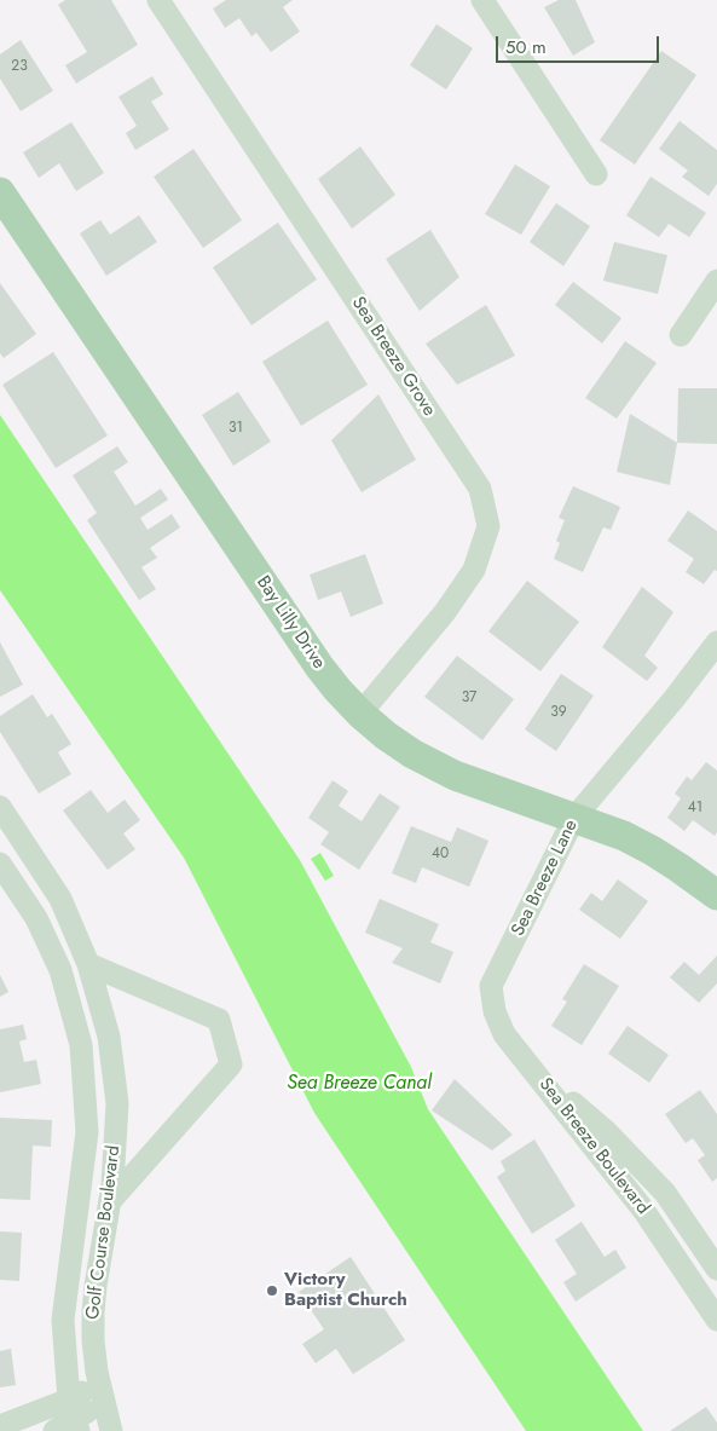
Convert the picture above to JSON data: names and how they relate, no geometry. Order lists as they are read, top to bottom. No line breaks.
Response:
{"streets":{"main road":["Bay Lilly Drive"],"street":["Sea Breeze Grove","Sea Breeze Lane","Sea Breeze Boulevard","Golf Course Boulevard"]},"crossings":[["Sea Breeze Grove","Bay Lilly Drive"],["Bay Lilly Drive","Sea Breeze Lane"],["Sea Breeze Lane","Sea Breeze Boulevard"]],"water":["Sea Breeze Canal"],"places":["Victory Baptist Church"],"house_numbers":["23","31","37","39","41","40"],"scale_bar":"50 m"}
